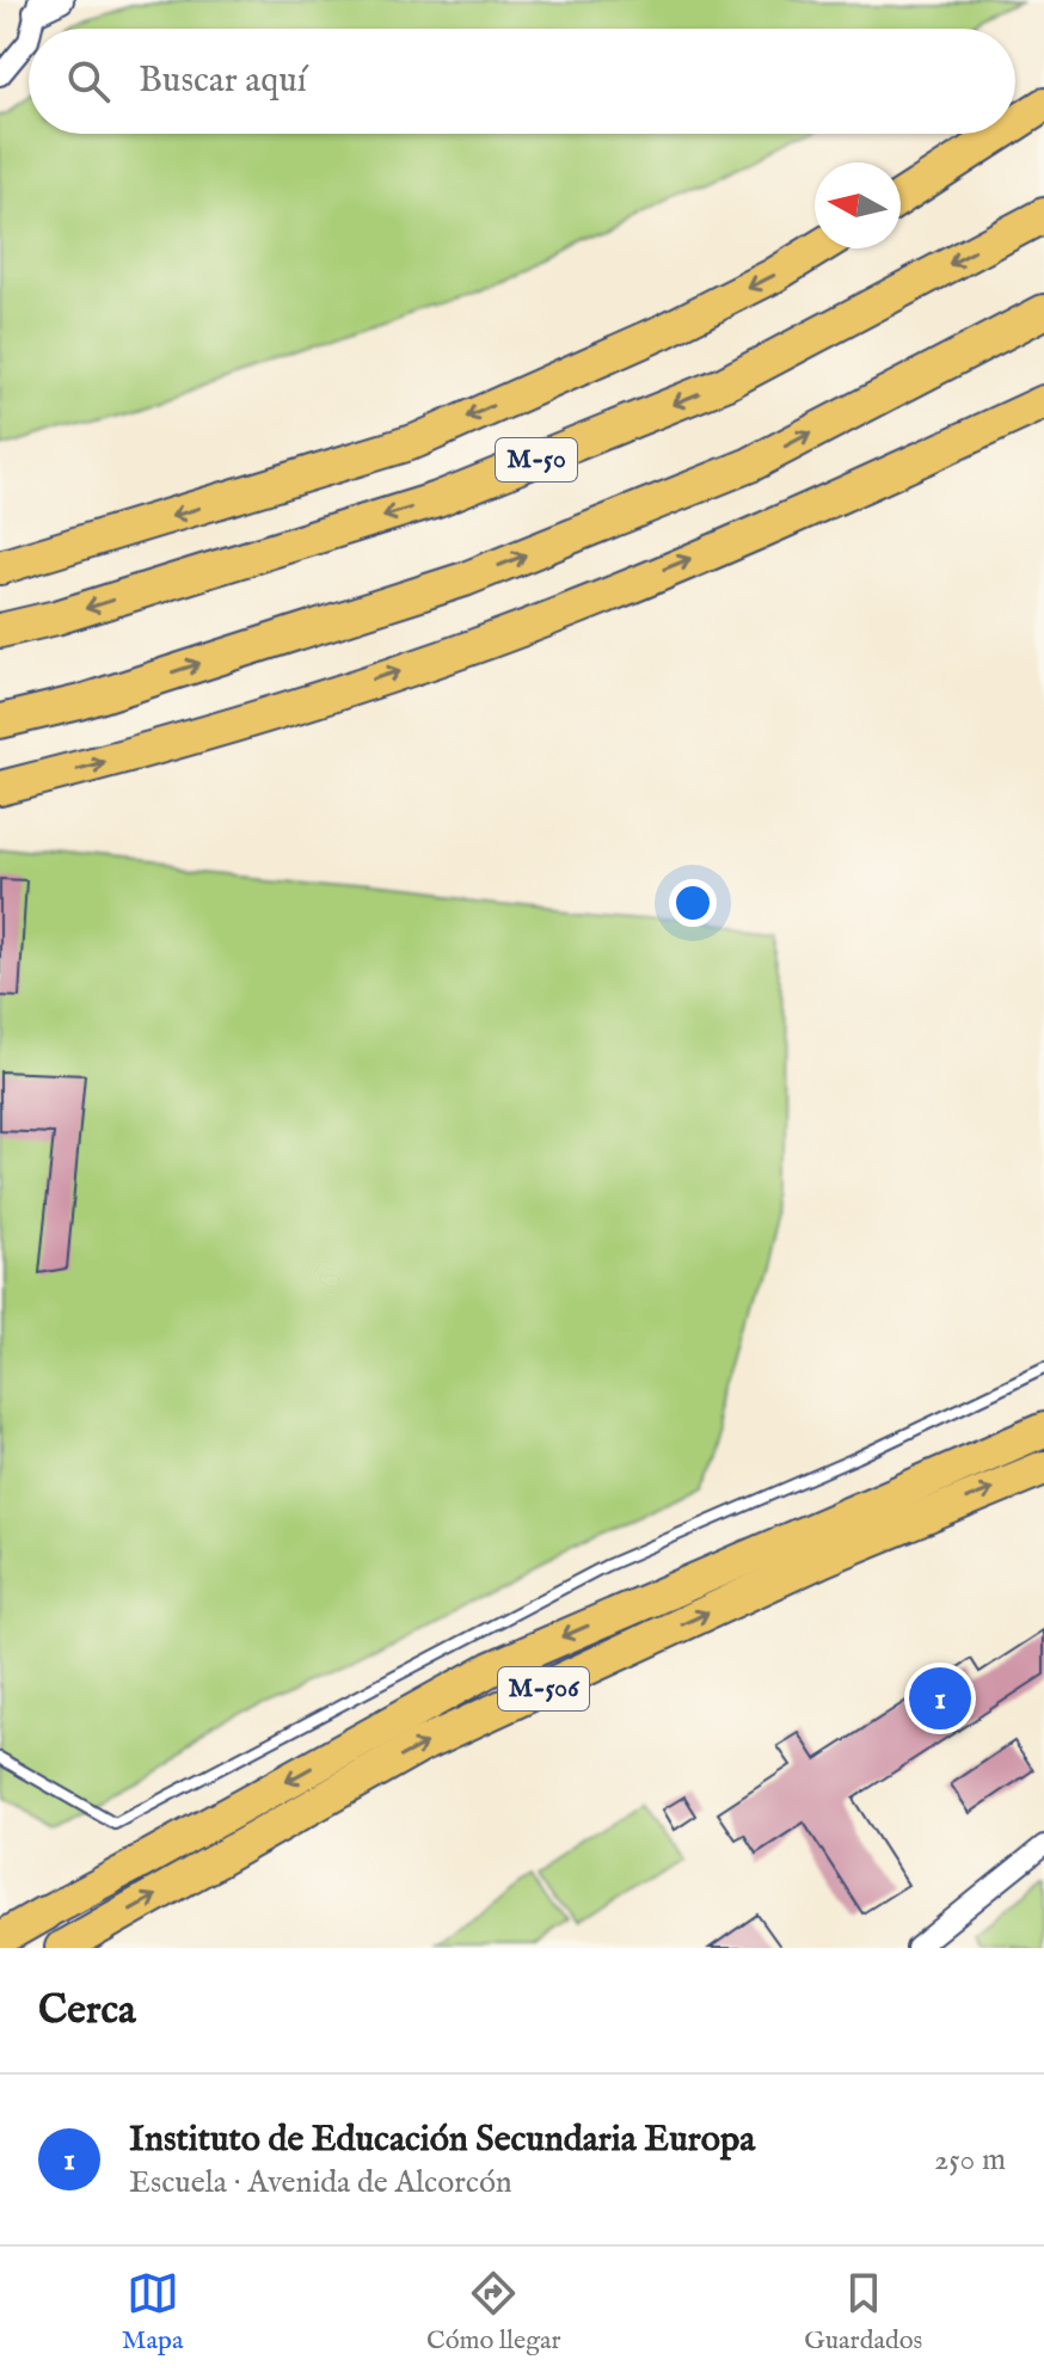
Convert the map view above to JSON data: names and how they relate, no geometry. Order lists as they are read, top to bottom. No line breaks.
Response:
{"streets":{"highway":["M-50","M-506"]},"north":"left","page":{"search":"Buscar aquí","pins":"1","heading":"Cerca","list":[{"mark":"1","name":"Instituto de Educación Secundaria Europa","note":"Escuela · Avenida de Alcorcón","value":"250 m"}],"nav":["Mapa","Cómo llegar","Guardados"]}}
